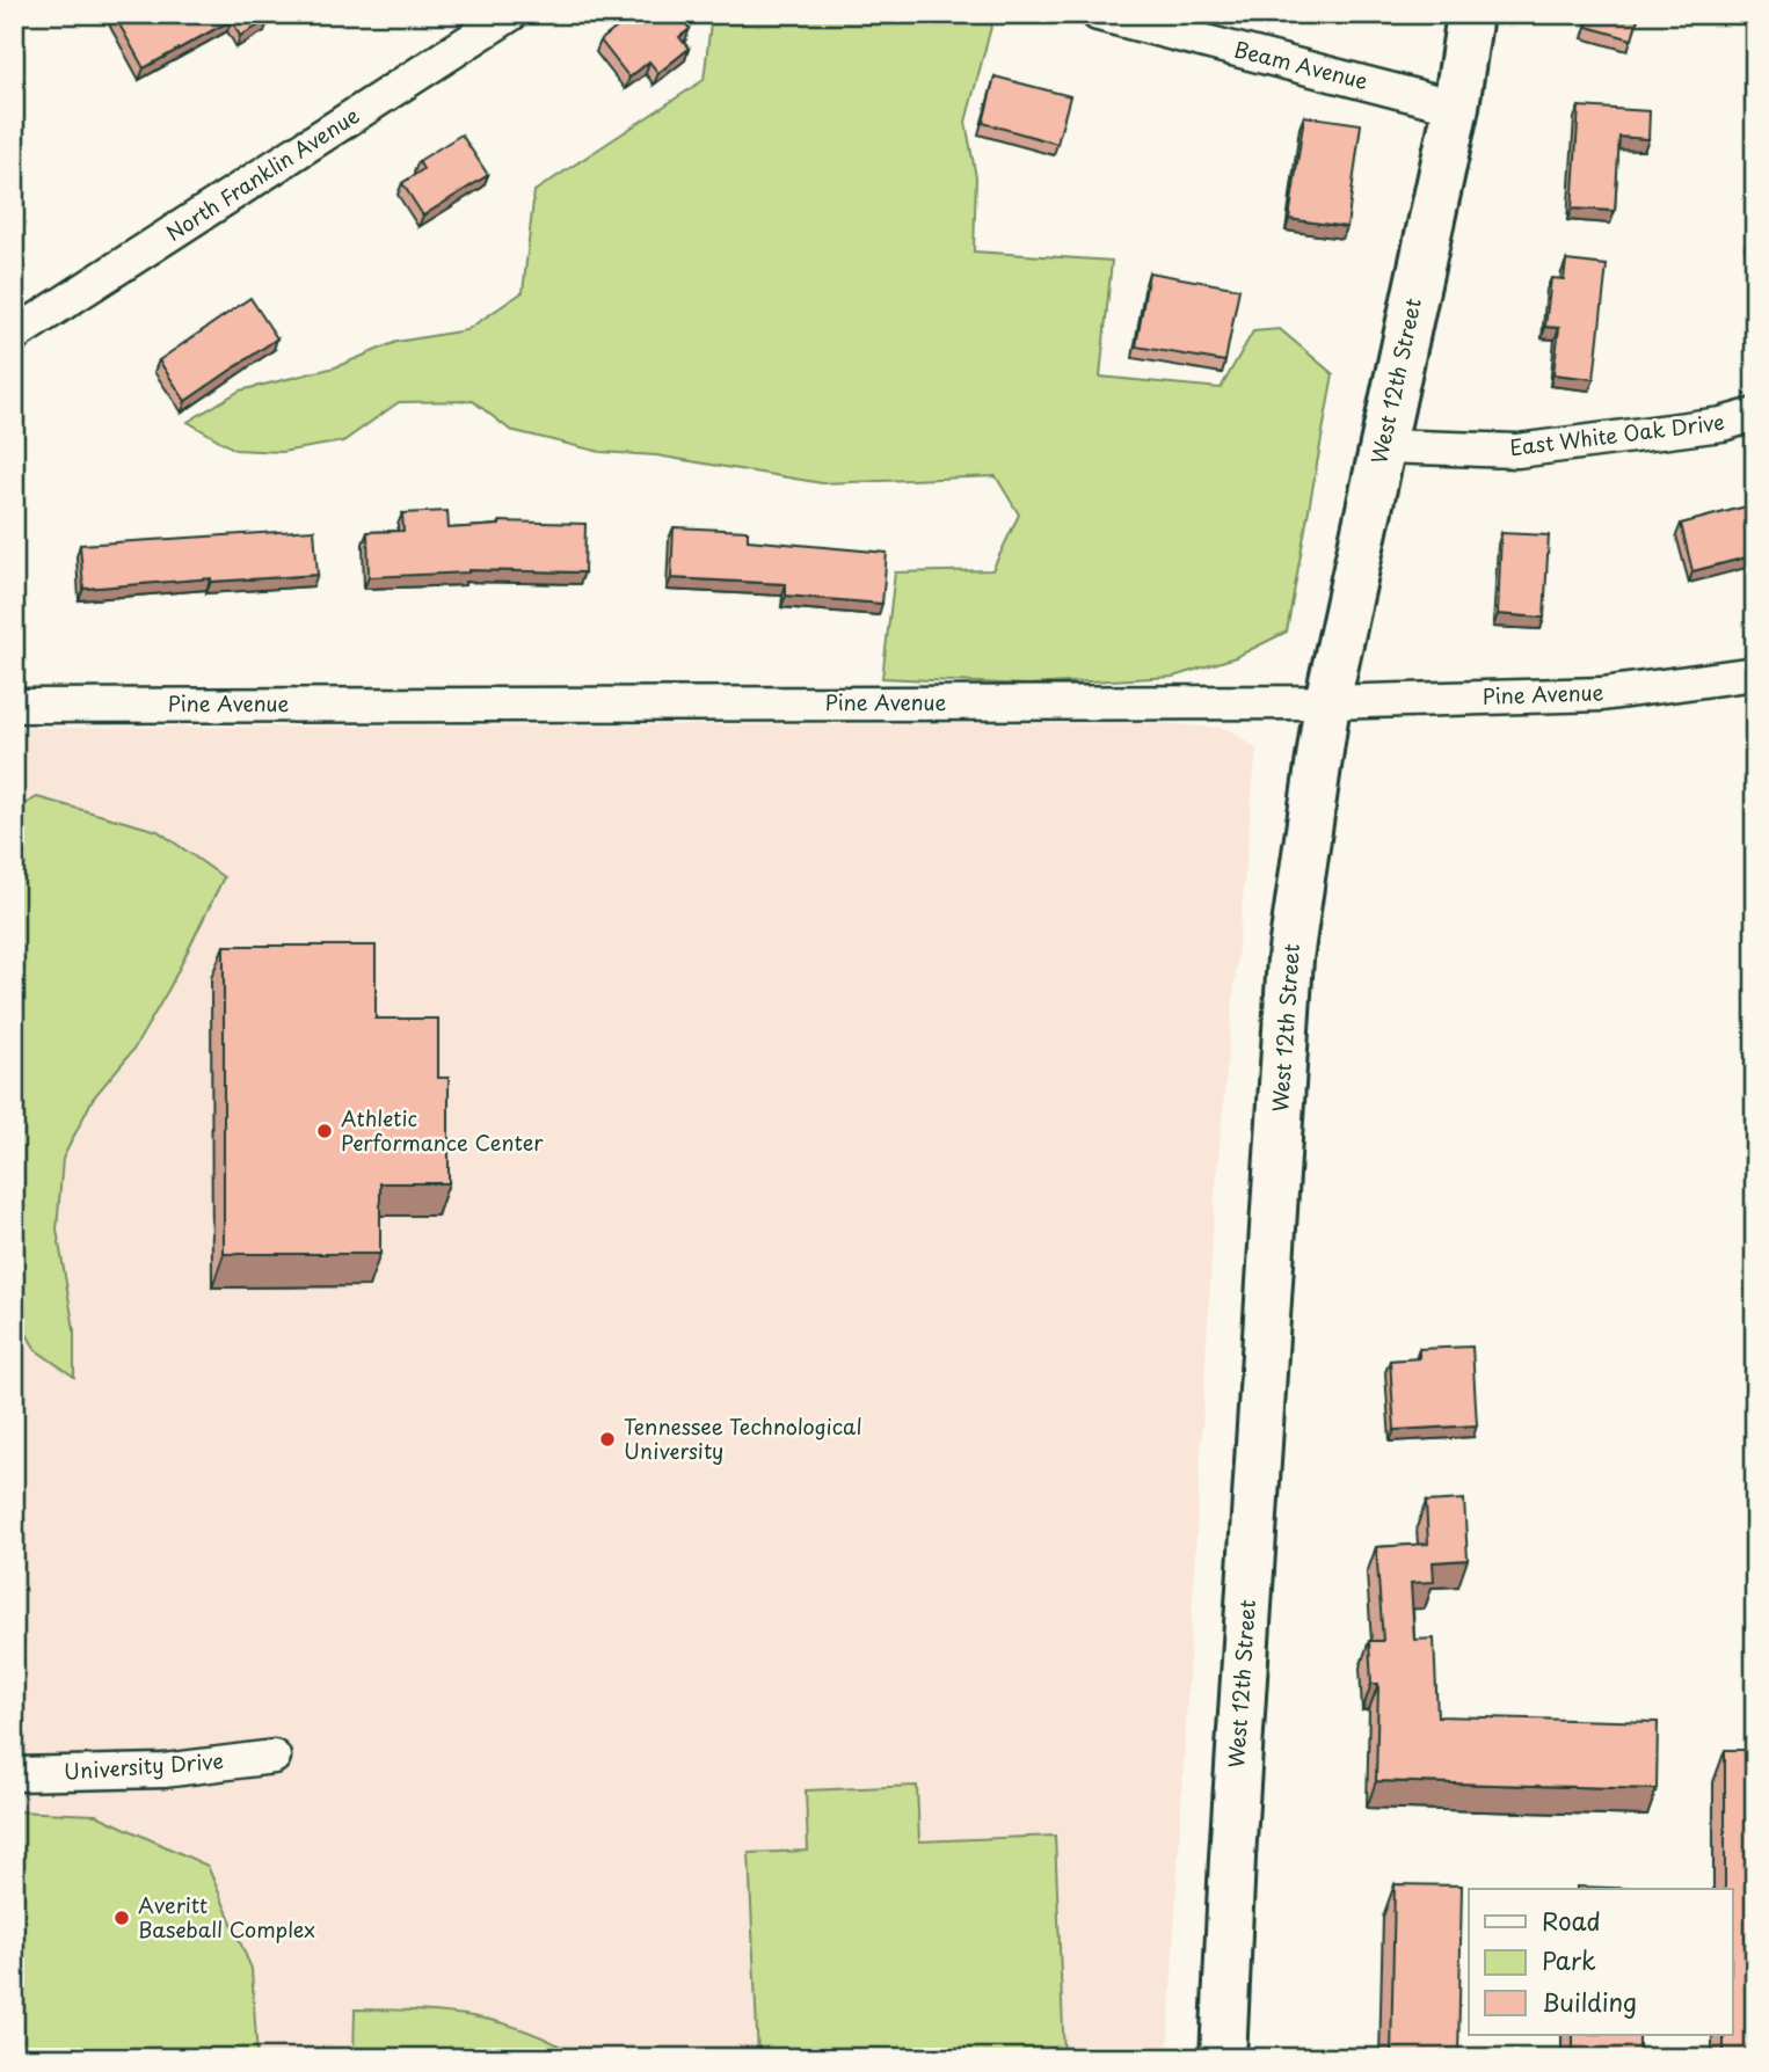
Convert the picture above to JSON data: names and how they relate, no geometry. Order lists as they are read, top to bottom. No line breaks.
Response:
{"streets":{"main road":["West 12th Street"],"street":["Beam Avenue","North Franklin Avenue","East White Oak Drive","Pine Avenue","University Drive"]},"crossings":[["Beam Avenue","West 12th Street"],["West 12th Street","East White Oak Drive"],["West 12th Street","Pine Avenue"]],"places":["Athletic Performance Center","Tennessee Technological University","Averitt Baseball Complex"],"legend":["Road","Park","Building"]}
